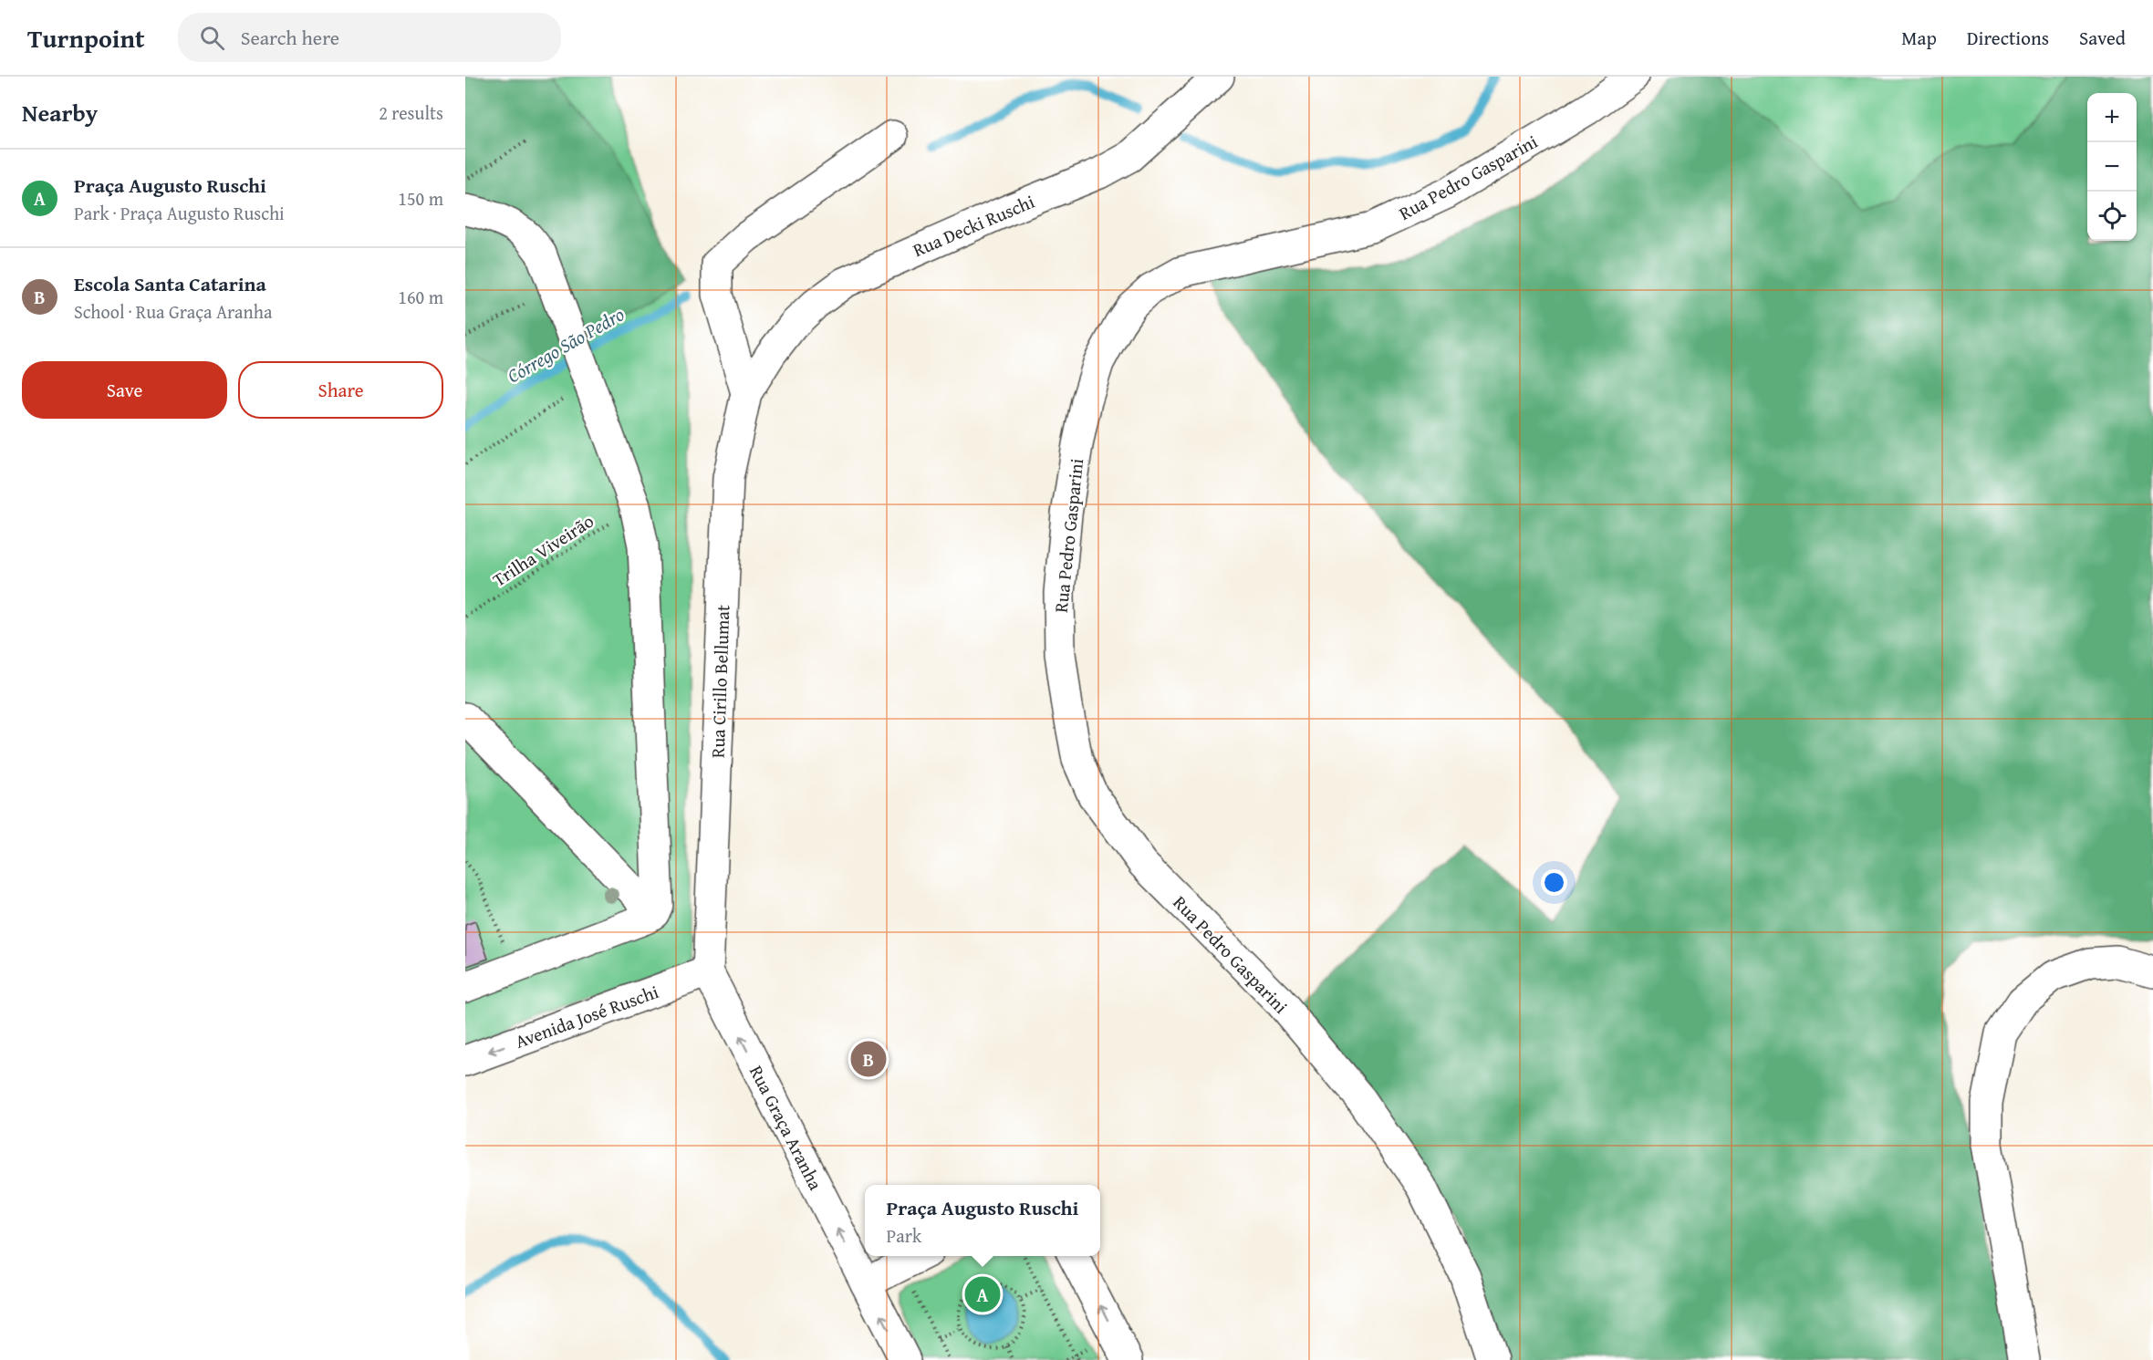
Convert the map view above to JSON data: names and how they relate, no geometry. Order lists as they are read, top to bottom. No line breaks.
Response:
{"streets":{"street":["Rua Pedro Gasparini","Rua Decki Ruschi","Rua Cirillo Bellumat","Avenida José Ruschi","Rua Graça Aranha"],"path":["Trilha Viveirão"]},"crossings":[["Rua Decki Ruschi","Rua Cirillo Bellumat"],["Rua Cirillo Bellumat","Avenida José Ruschi"],["Rua Cirillo Bellumat","Rua Graça Aranha"],["Avenida José Ruschi","Rua Graça Aranha"]],"one_way":["Rua Graça Aranha"],"water":["Córrego São Pedro"],"page":{"header":"Turnpoint","search":"Search here","nav":["Map","Directions","Saved"],"heading":["Nearby","2 results"],"map_buttons":["+","−"],"list":[{"mark":"A","name":"Praça Augusto Ruschi","note":"Park · Praça Augusto Ruschi","value":"150 m"},{"mark":"B","name":"Escola Santa Catarina","note":"School · Rua Graça Aranha","value":"160 m"}],"buttons":["Save","Share"],"pins":["B","A"],"popup":["Praça Augusto Ruschi","Park"]}}
